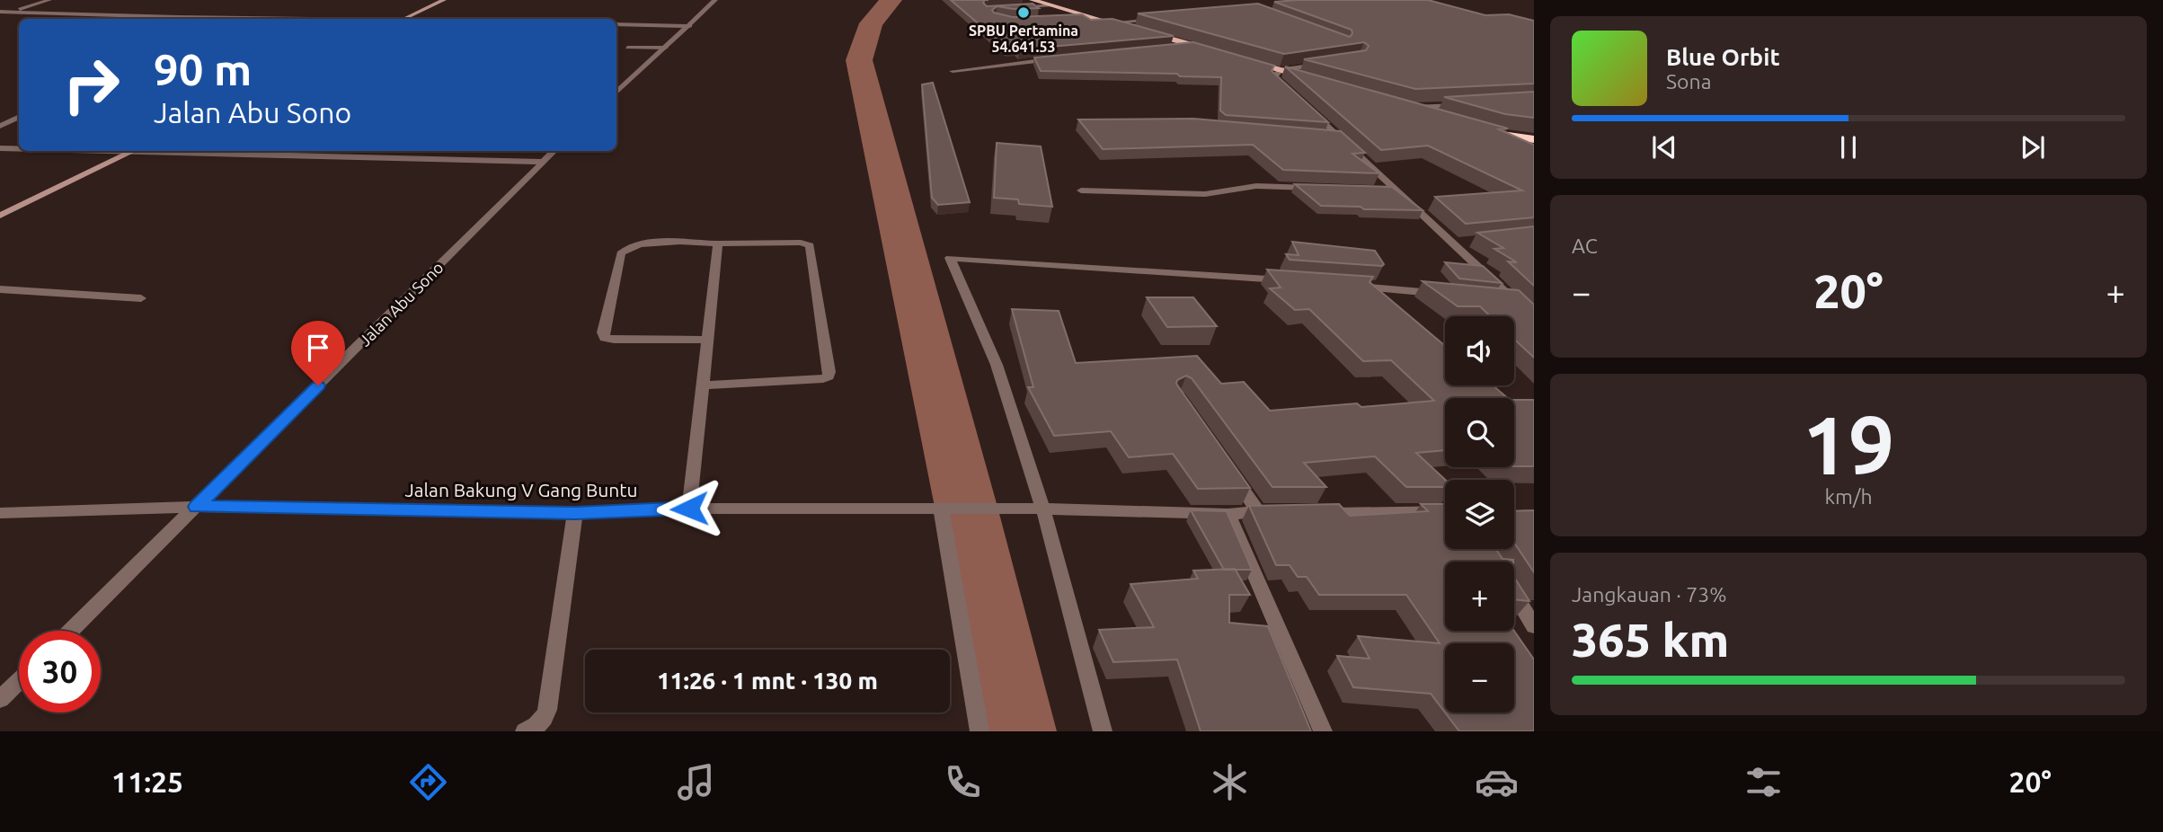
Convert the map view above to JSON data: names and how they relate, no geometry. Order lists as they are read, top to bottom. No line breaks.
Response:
{"streets":{"street":["Jalan Abu Sono","Jalan Bakung V Gang Buntu"]},"crossings":[["Jalan Abu Sono","Jalan Bakung V Gang Buntu"]],"places":["SPBU Pertamina 54.641.53"],"page":{"turn":["90 m","Jalan Abu Sono"],"song":["Blue Orbit","Sona"],"tile":["AC",["19","km/h"],["Jangkauan · 73%","365 km"]],"heat":["−","20°","+"],"map_buttons":["+","−"],"limit":"30","trip":"11:26 · 1 mnt · 130 m","tabs":["11:25","20°"]}}
